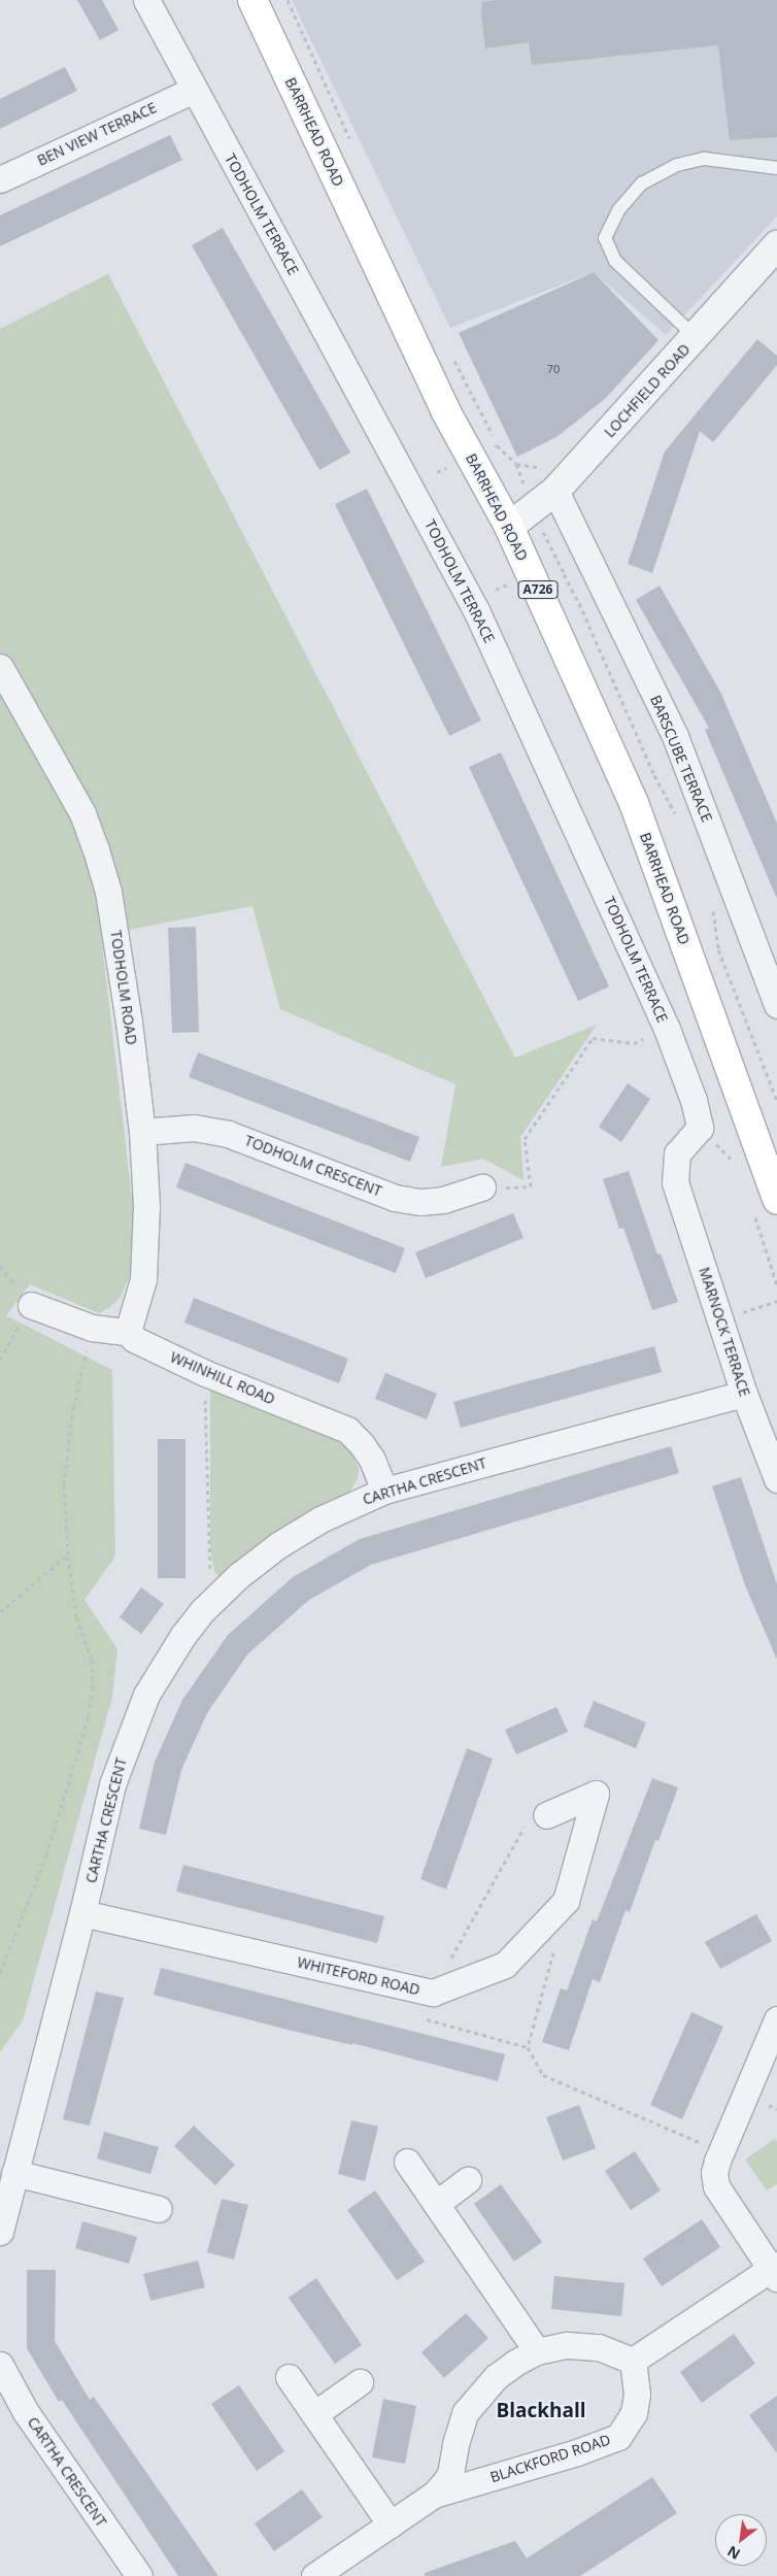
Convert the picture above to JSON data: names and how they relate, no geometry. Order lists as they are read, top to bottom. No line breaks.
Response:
{"streets":{"main road":["BARRHEAD ROAD","A726"],"street":["BEN VIEW TERRACE","TODHOLM TERRACE","LOCHFIELD ROAD","BARSCUBE TERRACE","TODHOLM ROAD","TODHOLM CRESCENT","MARNOCK TERRACE","WHINHILL ROAD","CARTHA CRESCENT","WHITEFORD ROAD","BLACKFORD ROAD"]},"crossings":[["BARRHEAD ROAD","LOCHFIELD ROAD"],["BEN VIEW TERRACE","TODHOLM TERRACE"],["TODHOLM TERRACE","MARNOCK TERRACE"],["LOCHFIELD ROAD","BARSCUBE TERRACE"],["TODHOLM ROAD","TODHOLM CRESCENT"],["TODHOLM ROAD","WHINHILL ROAD"],["MARNOCK TERRACE","CARTHA CRESCENT"],["WHINHILL ROAD","CARTHA CRESCENT"],["CARTHA CRESCENT","WHITEFORD ROAD"]],"districts":["Blackhall"],"house_numbers":["70"],"north":"bottom left"}
